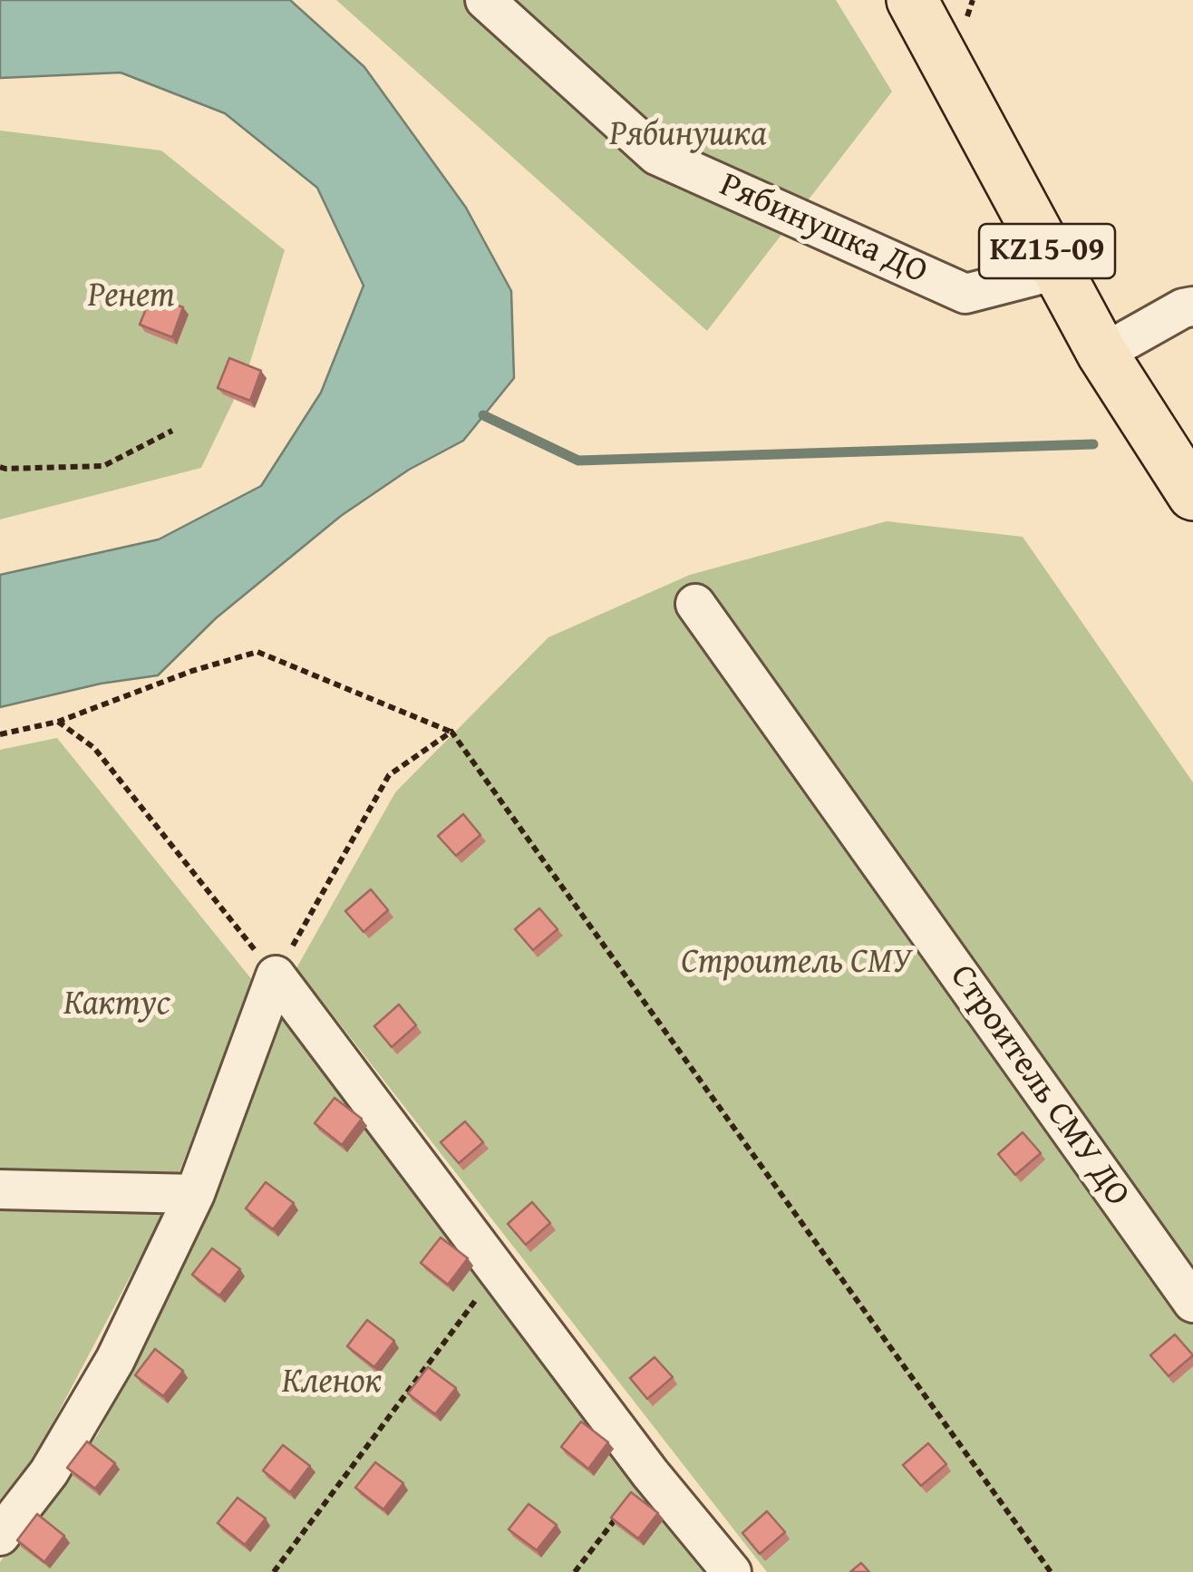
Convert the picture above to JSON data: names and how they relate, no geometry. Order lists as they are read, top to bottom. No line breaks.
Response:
{"streets":{"highway":["KZ15-09"],"street":["Рябинушка ДО","Строитель СМУ ДО"]},"crossings":[["Рябинушка ДО","KZ15-09"]],"parks":["Рябинушка","Ренет","Строитель СМУ","Кактус","Кленок"]}
